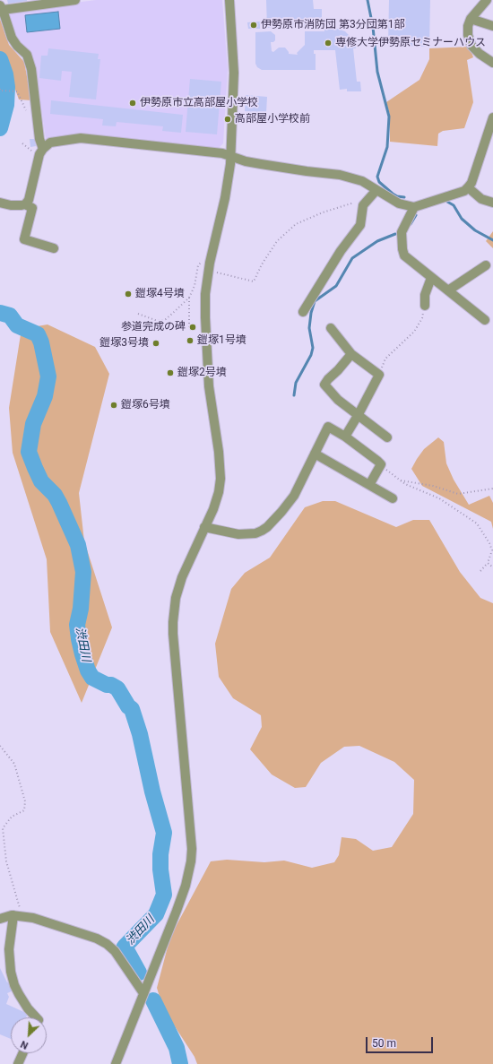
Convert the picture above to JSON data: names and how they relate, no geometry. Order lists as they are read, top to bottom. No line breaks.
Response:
{"water":["渋田川"],"places":["伊勢原市消防団 第3分団第1部","専修大学伊勢原セミナーハウス","伊勢原市立高部屋小学校","高部屋小学校前","鎧塚4号墳","参道完成の碑","鎧塚1号墳","鎧塚3号墳","鎧塚2号墳","鎧塚6号墳"],"scale_bar":"50 m","north":"bottom left"}
